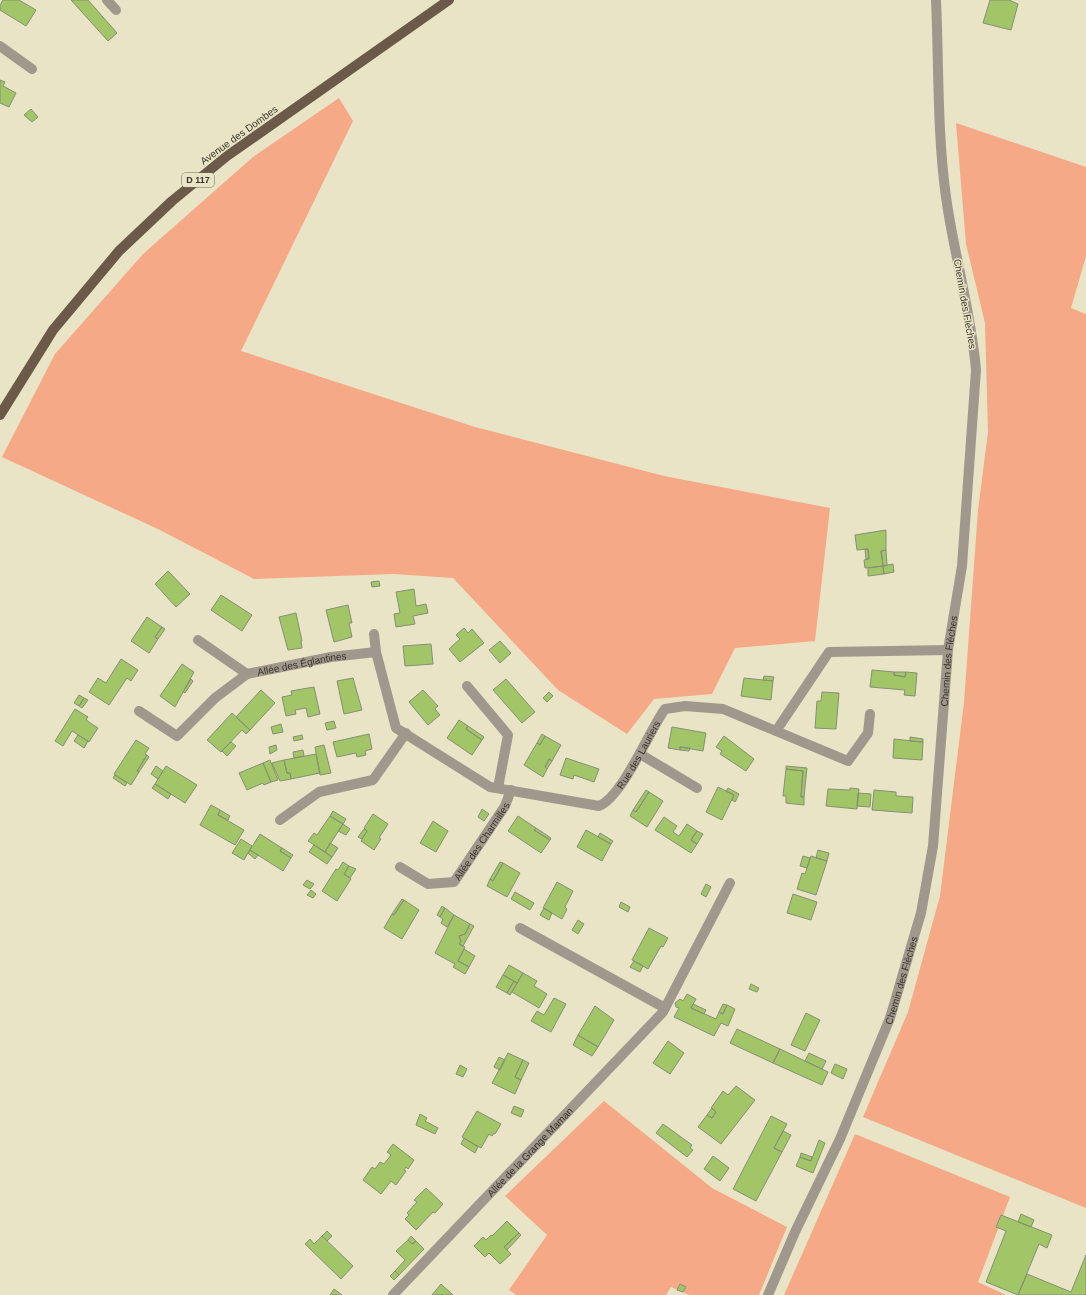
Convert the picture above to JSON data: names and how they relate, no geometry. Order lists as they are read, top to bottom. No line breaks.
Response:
{"streets":{"main road":["Avenue des Dombes","D 117"],"street":["Chemin des Flèches","Allée des Églantines","Rue des Lauriers","Allée des Charmilles","Allée de la Grange Maman"]},"crossings":[["Allée des Églantines","Rue des Lauriers"],["Rue des Lauriers","Allée des Charmilles"]]}
